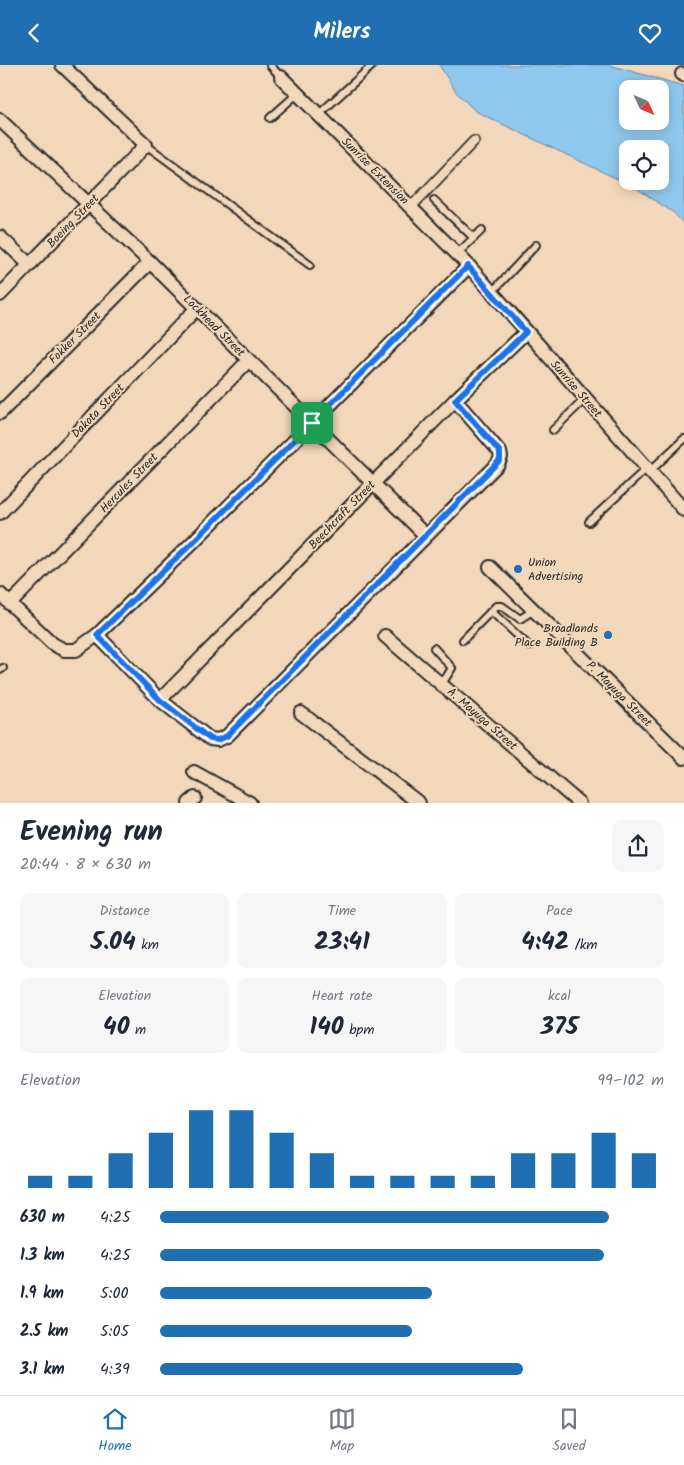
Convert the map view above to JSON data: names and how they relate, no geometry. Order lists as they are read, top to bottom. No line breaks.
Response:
{"streets":{"street":["Sunrise Extension","Boeing Street","Lockhead Street","Fokker Street","Sunrise Street","Dakota Street","Hercules Street","Beechcraft Street","P. Mayuga Street","A. Mayuga Street"]},"crossings":[["Sunrise Extension","Sunrise Street"],["Boeing Street","Lockhead Street"],["Lockhead Street","Fokker Street"],["Lockhead Street","Dakota Street"],["Lockhead Street","Hercules Street"],["Lockhead Street","Beechcraft Street"],["Sunrise Street","Beechcraft Street"]],"places":["Union Advertising","Broadlands Place Building B"],"north":"bottom right","page":{"header":"Milers","heading":["Evening run","20:44 · 8 × 630 m"],"stats":[["Distance","5.04 km"],["Time","23:41"],["Pace","4:42 /km"],["Elevation","40 m"],["Heart rate","140 bpm"],["kcal","375"]],"chart":["Elevation","99–102 m"],"list":[{"name":"630 m","note":"4:25"},{"name":"1.3 km","note":"4:25"},{"name":"1.9 km","note":"5:00"},{"name":"2.5 km","note":"5:05"},{"name":"3.1 km","note":"4:39"}],"tabs":["Home","Map","Saved"]}}
